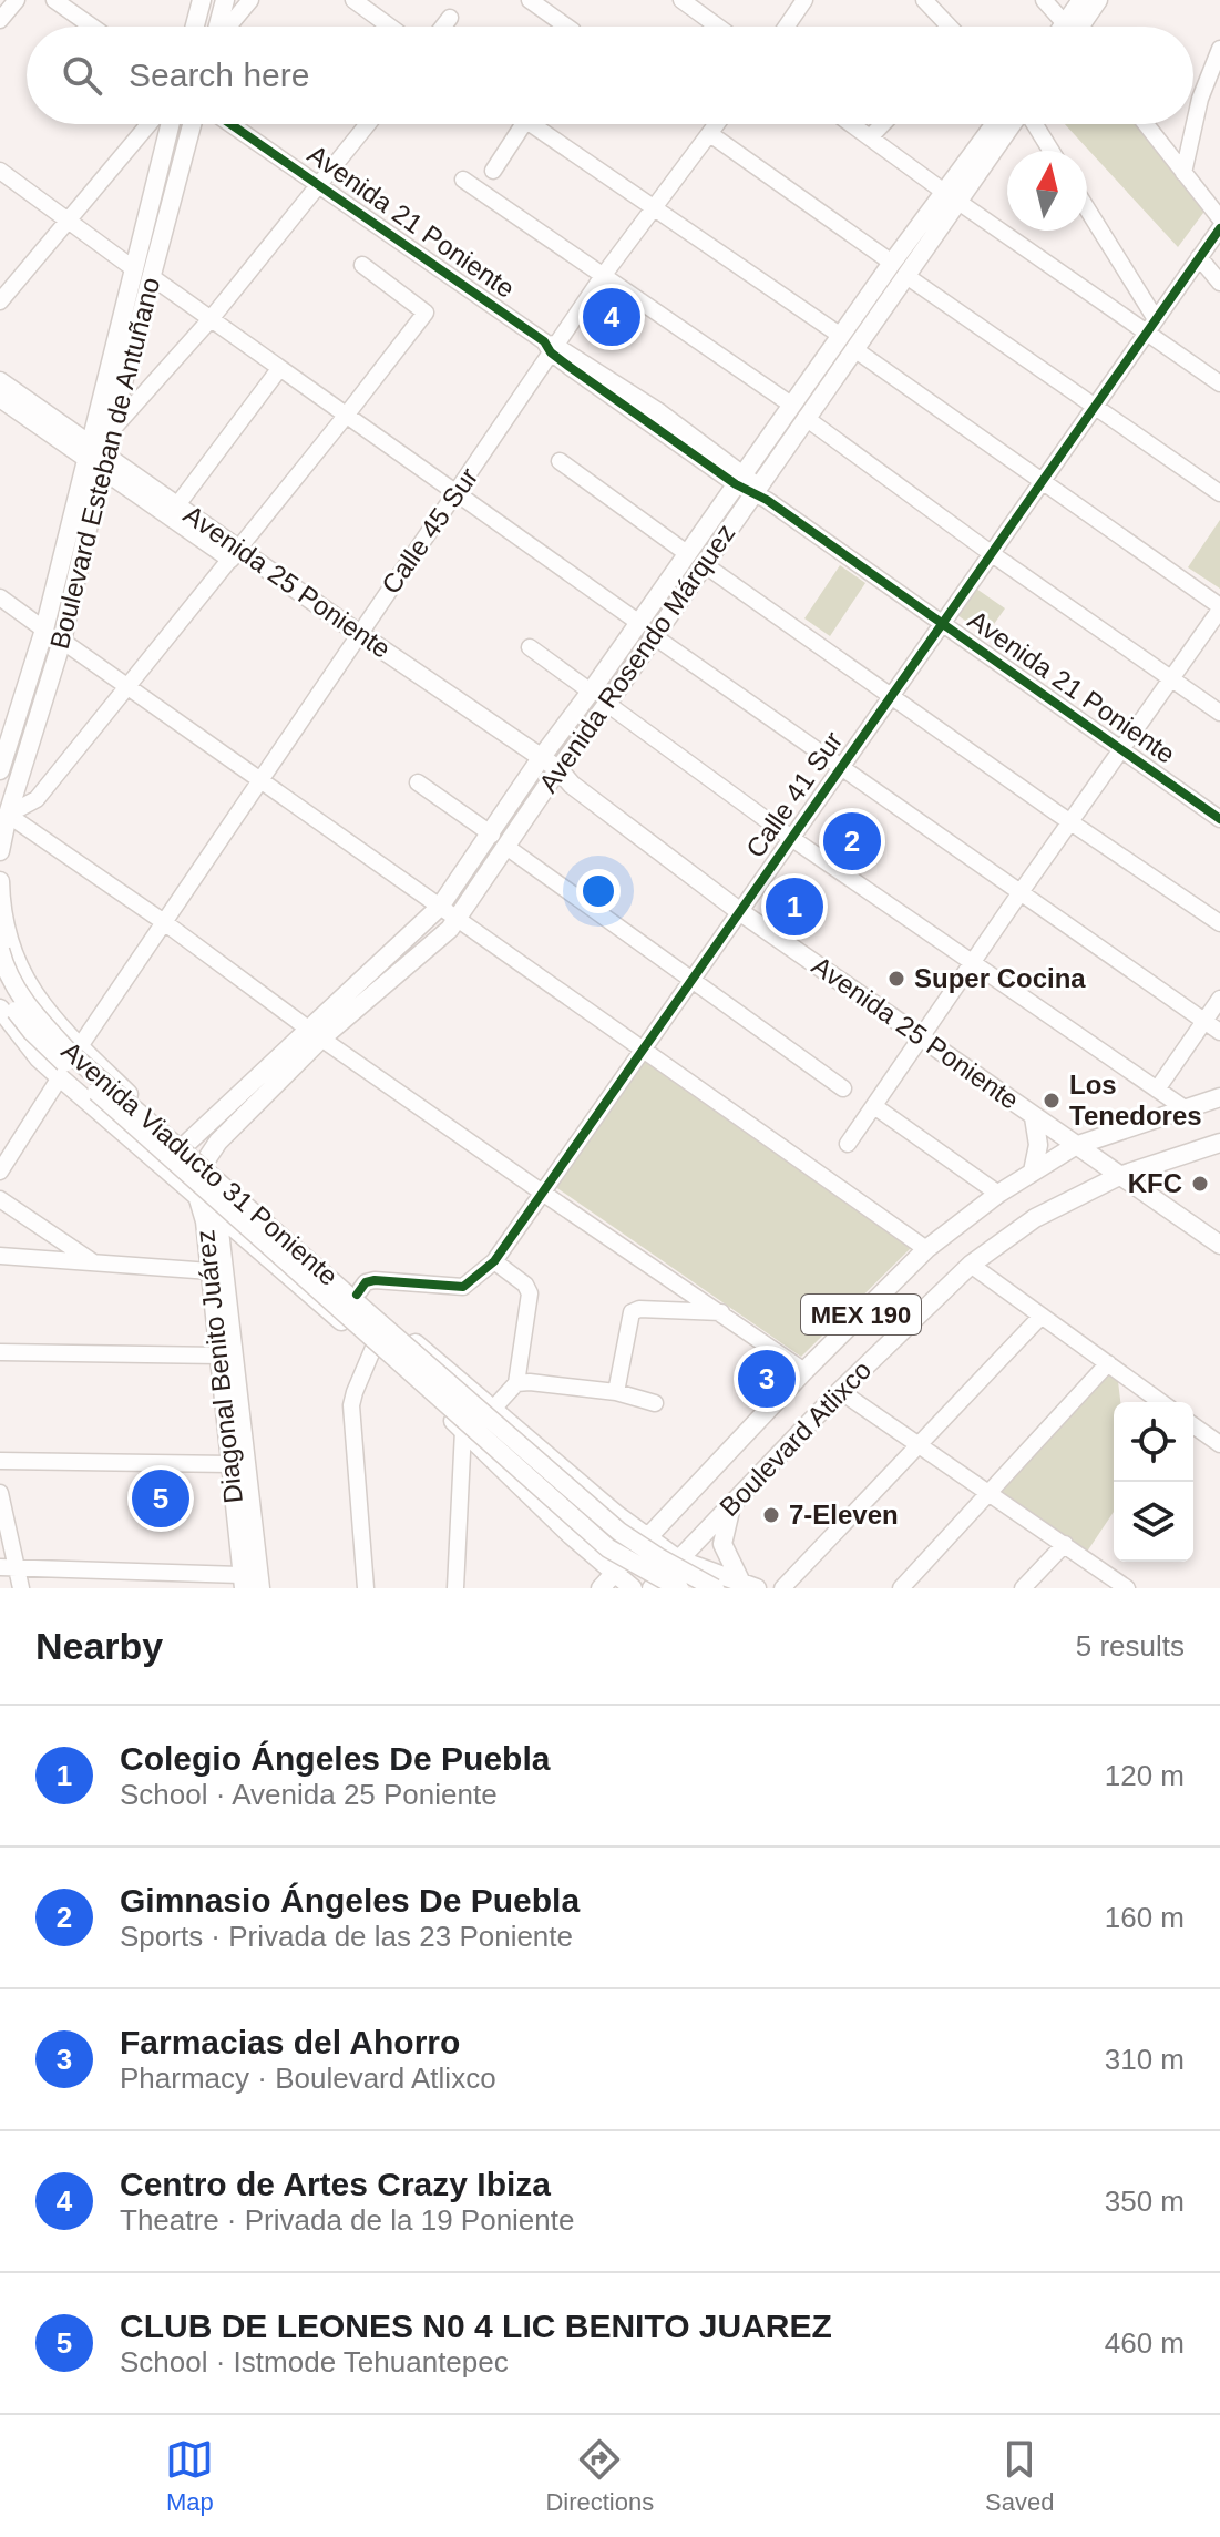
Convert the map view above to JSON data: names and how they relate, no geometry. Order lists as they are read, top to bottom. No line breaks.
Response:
{"streets":{"main road":["Boulevard Esteban de Antuñano","Avenida 25 Poniente","Avenida Rosendo Márquez","Avenida Viaducto 31 Poniente","MEX 190","Diagonal Benito Juárez","Boulevard Atlixco"],"street":["Avenida 21 Poniente","Calle 45 Sur","Calle 41 Sur"]},"crossings":[["Avenida 21 Poniente","Calle 45 Sur"],["Avenida 21 Poniente","Avenida Rosendo Márquez"],["Avenida 21 Poniente","Calle 41 Sur"],["Boulevard Esteban de Antuñano","Avenida 25 Poniente"],["Calle 45 Sur","Avenida 25 Poniente"],["Avenida 25 Poniente","Avenida Rosendo Márquez"],["Avenida 25 Poniente","Calle 41 Sur"],["Avenida 25 Poniente","Boulevard Atlixco"],["Avenida Rosendo Márquez","Diagonal Benito Juárez"]],"places":["Super Cocina","Los Tenedores","KFC","7-Eleven"],"north":"top","page":{"search":"Search here","pins":["4","2","1","3","5"],"heading":["Nearby","5 results"],"list":[{"mark":"1","name":"Colegio Ángeles De Puebla","note":"School · Avenida 25 Poniente","value":"120 m"},{"mark":"2","name":"Gimnasio Ángeles De Puebla","note":"Sports · Privada de las 23 Poniente","value":"160 m"},{"mark":"3","name":"Farmacias del Ahorro","note":"Pharmacy · Boulevard Atlixco","value":"310 m"},{"mark":"4","name":"Centro de Artes Crazy Ibiza","note":"Theatre · Privada de la 19 Poniente","value":"350 m"},{"mark":"5","name":"CLUB DE LEONES N0 4 LIC BENITO JUAREZ","note":"School · Istmode Tehuantepec","value":"460 m"}],"nav":["Map","Directions","Saved"]}}
